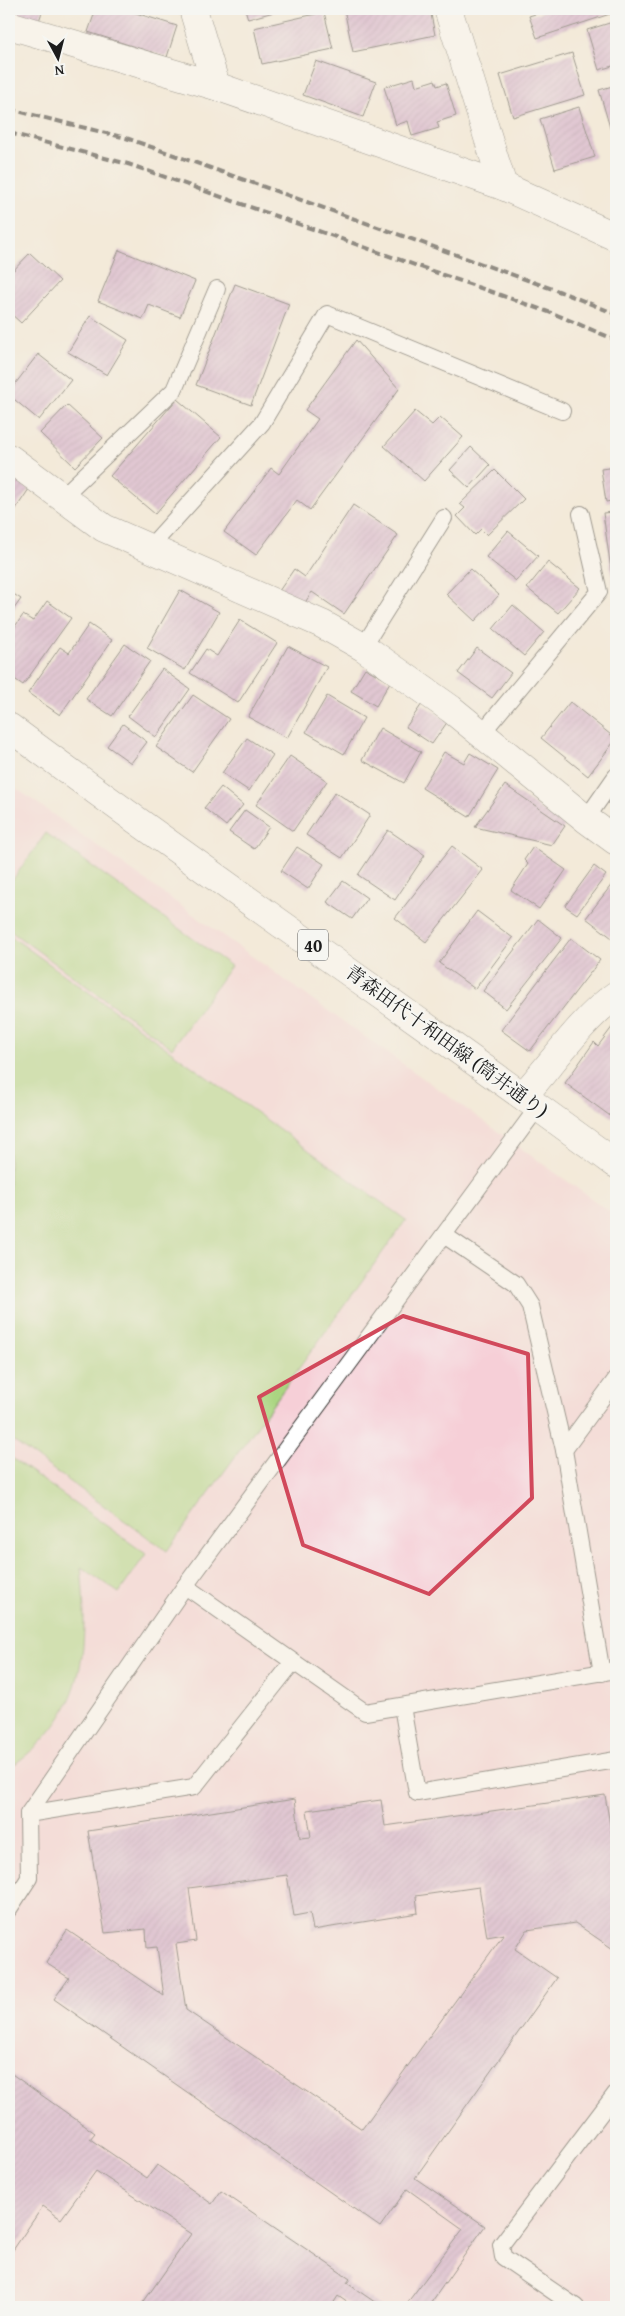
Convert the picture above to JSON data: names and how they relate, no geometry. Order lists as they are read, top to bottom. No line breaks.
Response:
{"streets":{"street":["40","青森田代十和田線 (筒井通り)"]},"north":"bottom"}
